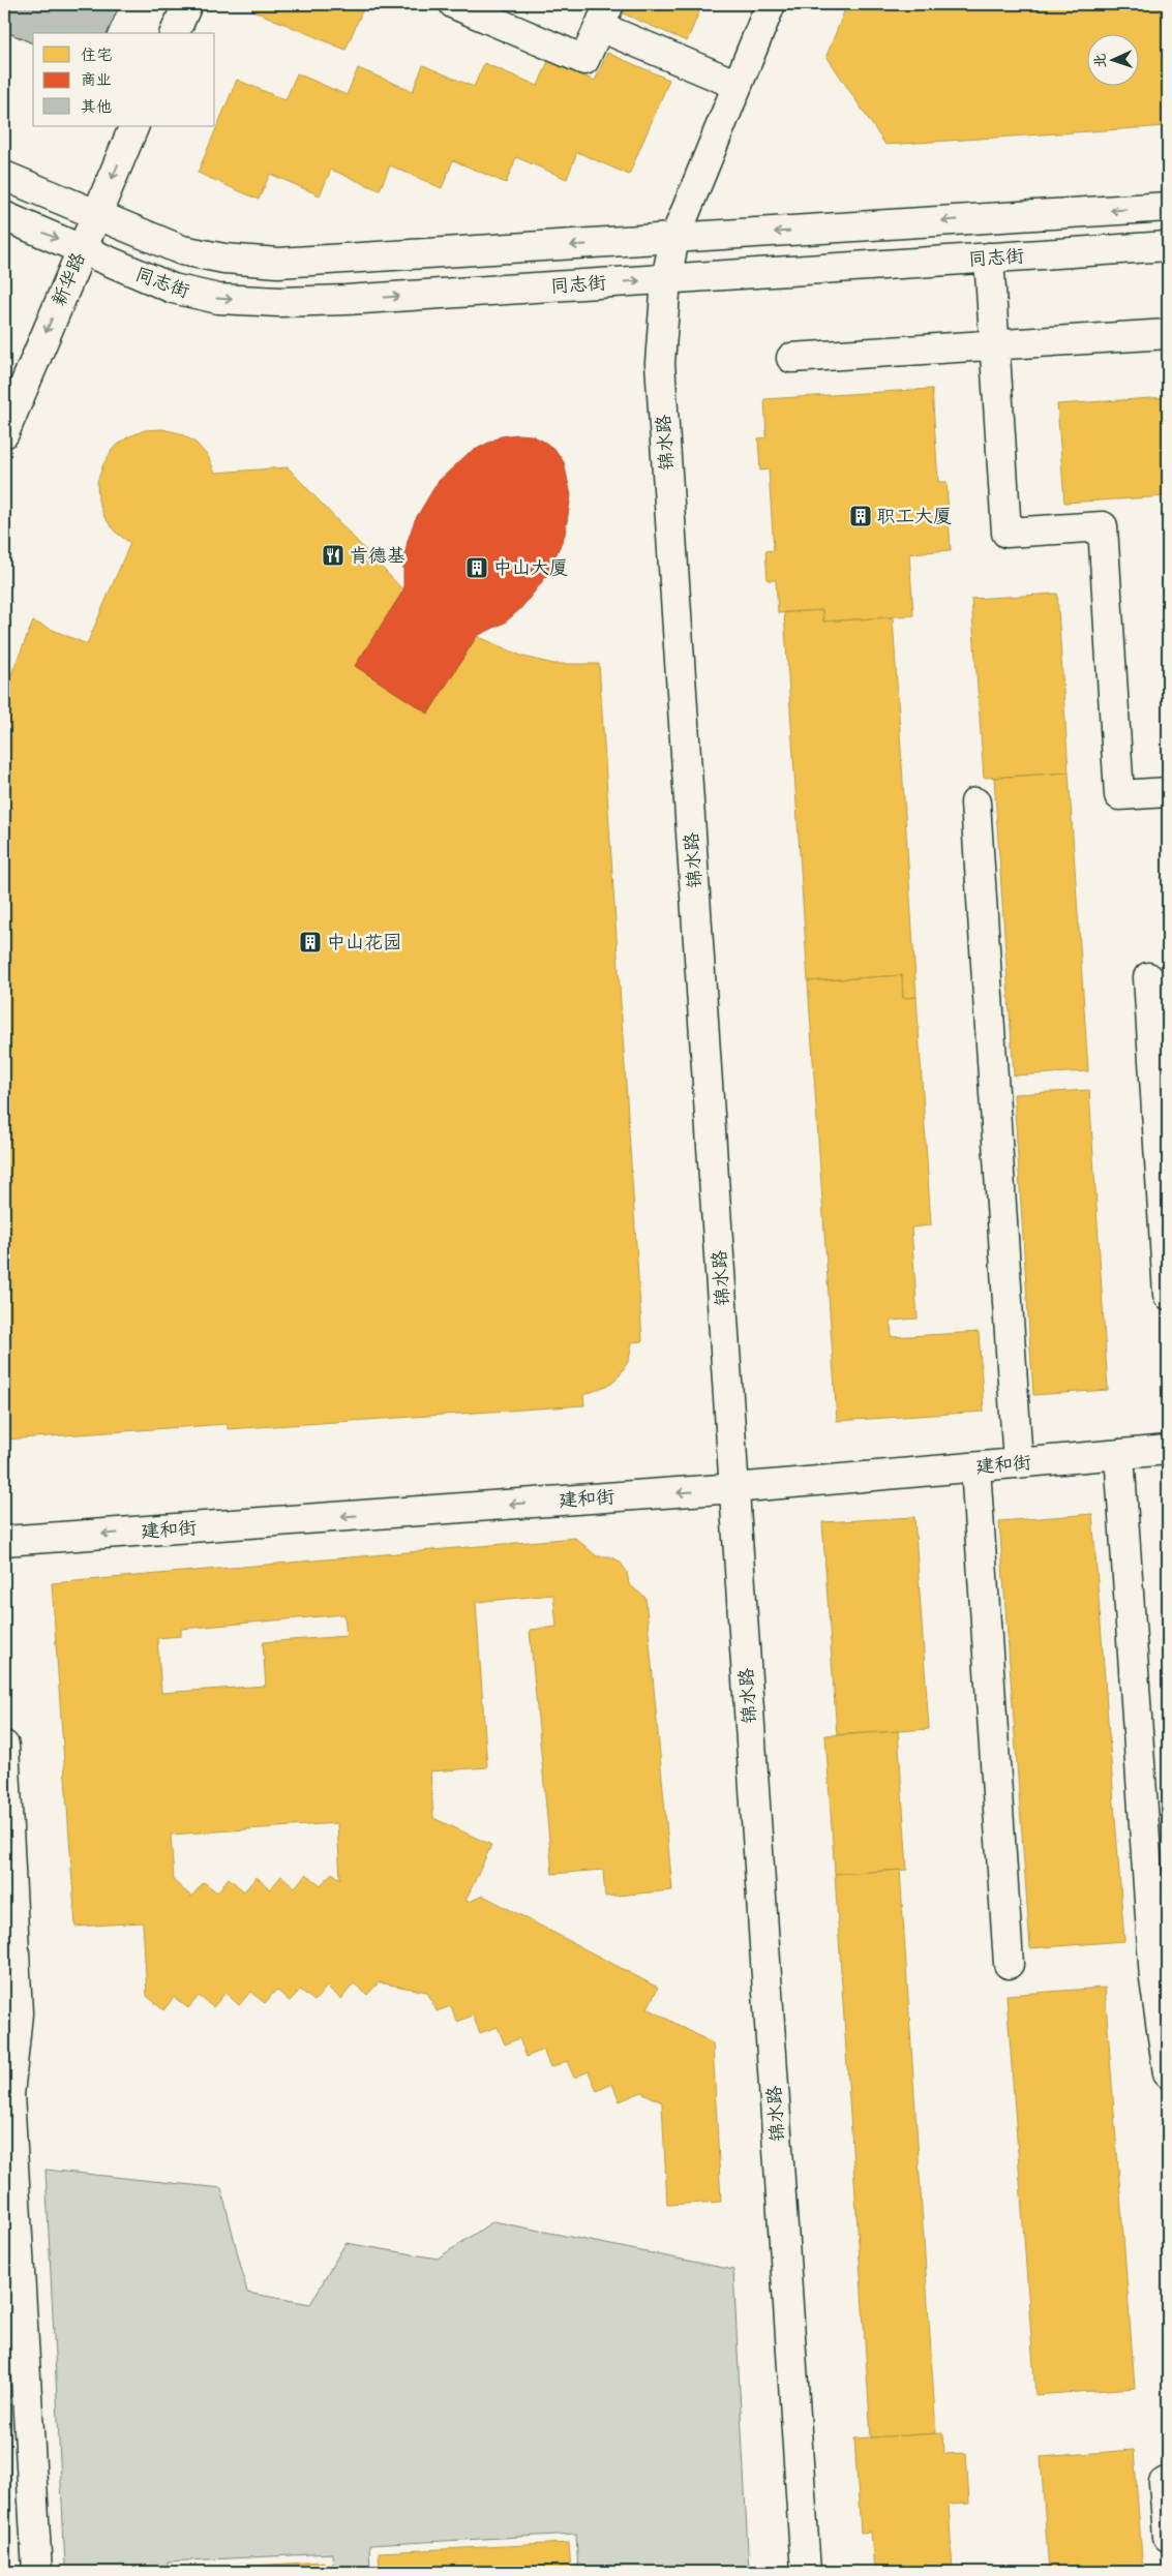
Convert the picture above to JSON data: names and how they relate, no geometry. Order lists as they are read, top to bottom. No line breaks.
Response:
{"streets":{"street":["同志街","新华路","锦水路","建和街"]},"crossings":[["同志街","新华路"],["同志街","锦水路"],["锦水路","建和街"]],"one_way":["新华路","建和街"],"places":{"building":["职工大厦","中山大厦","中山花园"],"restaurant":["肯德基"]},"legend":["住宅","商业","其他"],"north":"left"}
